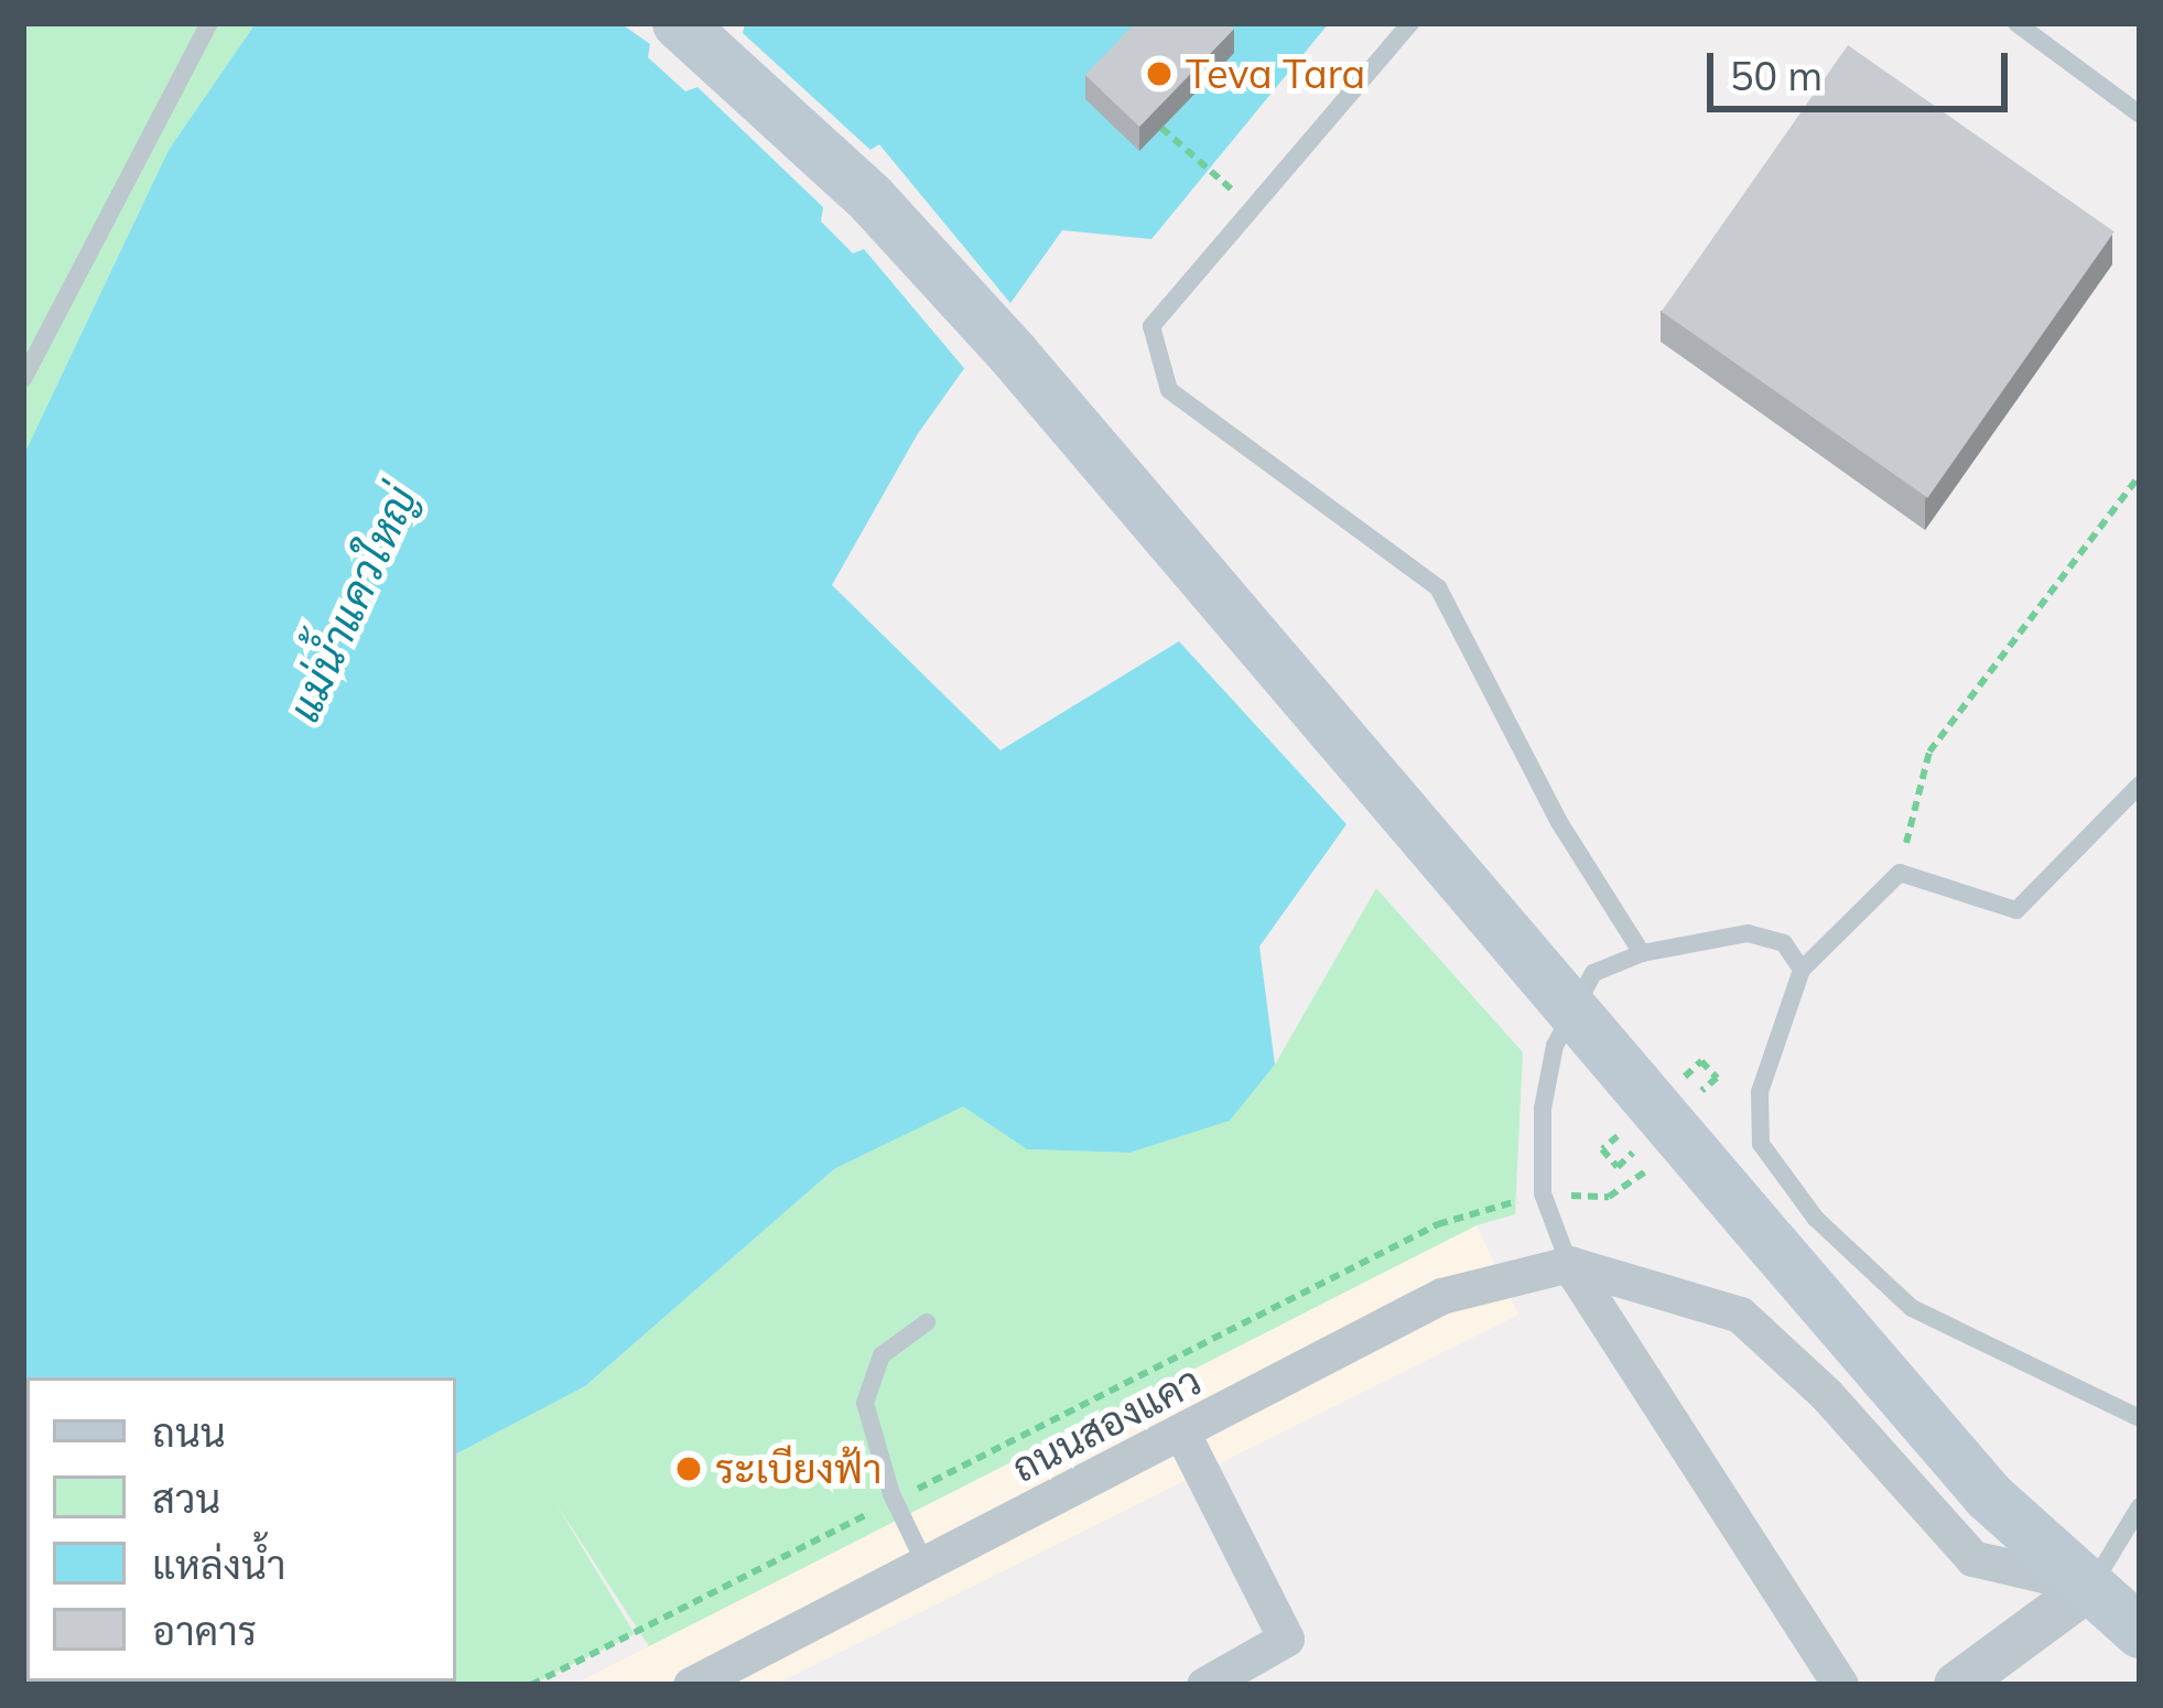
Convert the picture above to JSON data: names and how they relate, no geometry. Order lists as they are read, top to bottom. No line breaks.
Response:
{"streets":{"street":["ถนนสองแคว"]},"water":["แม่น้ำแควใหญ่"],"places":["Teva Tara","ระเบียงฟ้า"],"legend":["ถนน","สวน","แหล่งน้ำ","อาคาร"],"scale_bar":"50 m"}
